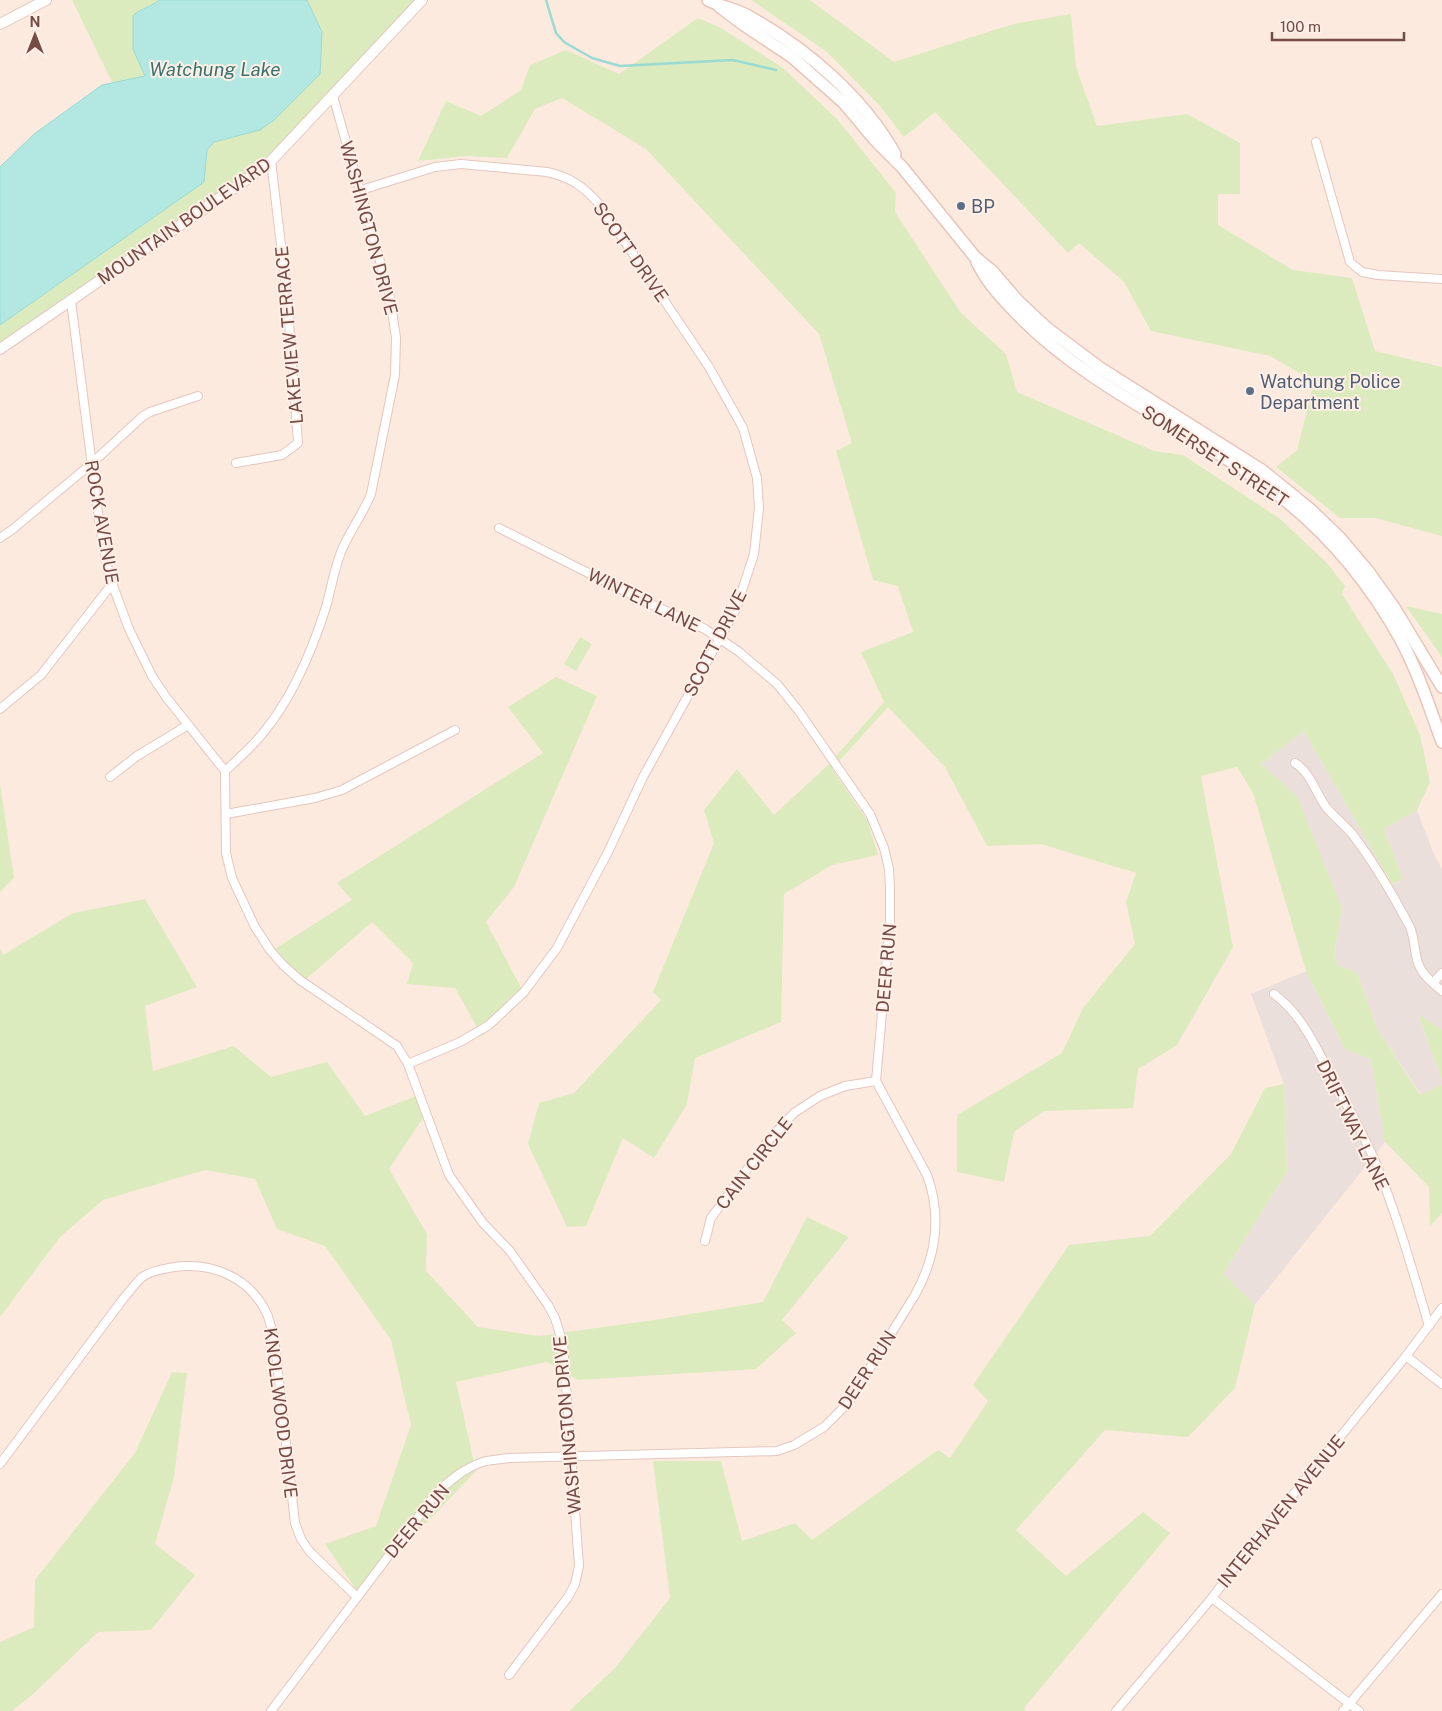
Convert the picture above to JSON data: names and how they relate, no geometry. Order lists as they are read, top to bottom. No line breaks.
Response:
{"streets":{"main road":["SOMERSET STREET"],"street":["MOUNTAIN BOULEVARD","WASHINGTON DRIVE","SCOTT DRIVE","LAKEVIEW TERRACE","ROCK AVENUE","WINTER LANE","DEER RUN","DRIFTWAY LANE","CAIN CIRCLE","KNOLLWOOD DRIVE","INTERHAVEN AVENUE"]},"crossings":[["MOUNTAIN BOULEVARD","WASHINGTON DRIVE"],["MOUNTAIN BOULEVARD","LAKEVIEW TERRACE"],["MOUNTAIN BOULEVARD","ROCK AVENUE"],["WASHINGTON DRIVE","SCOTT DRIVE"],["WASHINGTON DRIVE","ROCK AVENUE"],["WASHINGTON DRIVE","DEER RUN"],["SCOTT DRIVE","WINTER LANE"],["WINTER LANE","DEER RUN"],["DEER RUN","CAIN CIRCLE"],["DEER RUN","KNOLLWOOD DRIVE"],["DRIFTWAY LANE","INTERHAVEN AVENUE"]],"water":["Watchung Lake"],"places":["BP","Watchung Police Department"],"scale_bar":"100 m","north":"top"}
